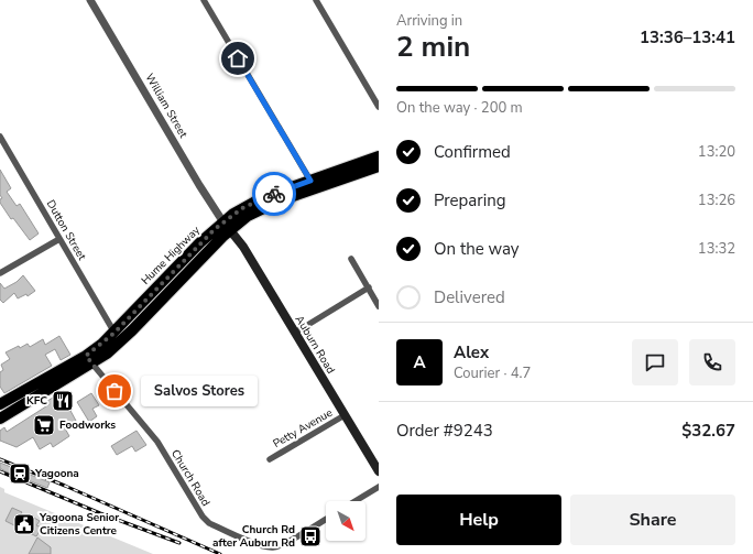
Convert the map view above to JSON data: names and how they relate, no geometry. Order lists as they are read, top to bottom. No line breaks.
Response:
{"streets":{"highway":["Hume Highway"],"main road":["Auburn Road"],"street":["William Street","Dutton Street","Petty Avenue","Church Road"]},"crossings":[["William Street","Hume Highway"],["William Street","Auburn Road"],["Dutton Street","Hume Highway"],["Hume Highway","Auburn Road"],["Hume Highway","Church Road"],["Auburn Road","Petty Avenue"]],"places":{"other":["Salvos Stores"],"restaurant":["KFC"],"supermarket":["Foodworks"],"station":["Yagoona"],"public building":["Yagoona Senior Citizens Centre"],"bus stop":["Church Rd after Auburn Rd"]},"north":"bottom right","page":{"heading":["2 min","Arriving in","13:36–13:41"],"panel":["Alex","Courier · 4.7","Order #9243","$32.67"],"bar":"On the way · 200 m","list":[["Confirmed","13:20"],["Preparing","13:26"],["On the way","13:32"],"Delivered"],"round":"A","bubble":"Salvos Stores","buttons":["Help","Share"]}}
